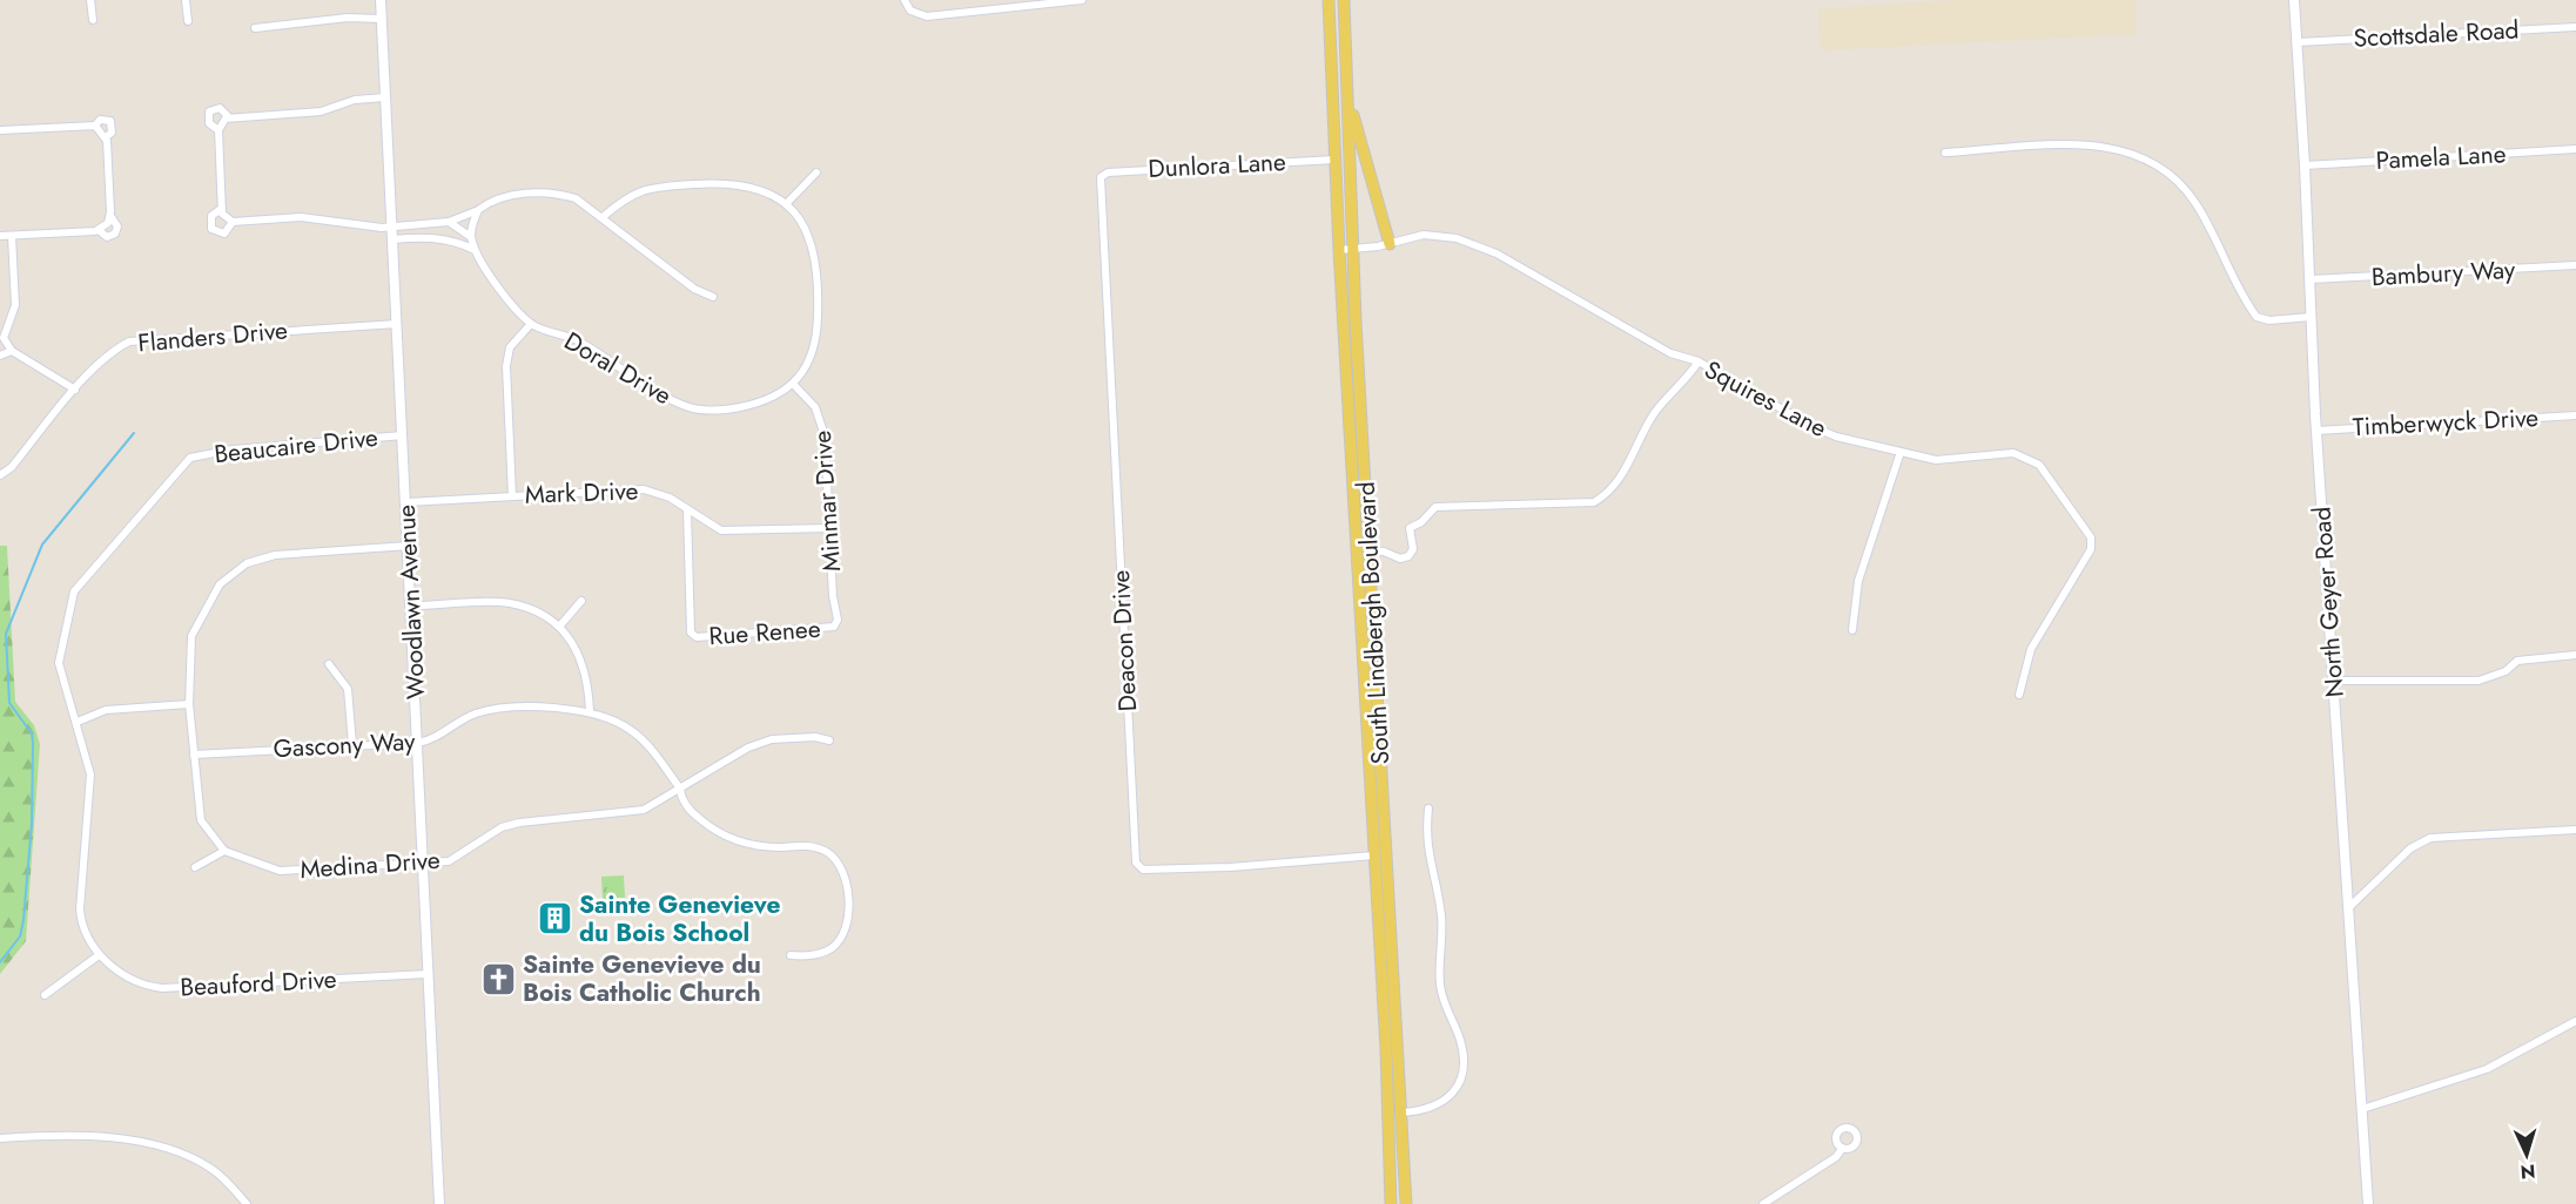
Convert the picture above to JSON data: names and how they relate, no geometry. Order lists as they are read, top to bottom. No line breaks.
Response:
{"streets":{"main road":["South Lindbergh Boulevard"],"street":["Scottsdale Road","Pamela Lane","Dunlora Lane","Bambury Way","Flanders Drive","Doral Drive","Squires Lane","Timberwyck Drive","Beaucaire Drive","Mark Drive","Minmar Drive","Woodlawn Avenue","North Geyer Road","Rue Renee","Deacon Drive","Gascony Way","Medina Drive","Beauford Drive"]},"crossings":[["Scottsdale Road","North Geyer Road"],["Pamela Lane","North Geyer Road"],["Dunlora Lane","South Lindbergh Boulevard"],["Dunlora Lane","Deacon Drive"],["Bambury Way","North Geyer Road"],["Flanders Drive","Woodlawn Avenue"],["Doral Drive","Minmar Drive"],["Squires Lane","South Lindbergh Boulevard"],["Timberwyck Drive","North Geyer Road"],["Beaucaire Drive","Woodlawn Avenue"],["Beaucaire Drive","Beauford Drive"],["Mark Drive","Minmar Drive"],["Mark Drive","Woodlawn Avenue"],["Mark Drive","Rue Renee"],["Minmar Drive","Rue Renee"],["Woodlawn Avenue","Gascony Way"],["Woodlawn Avenue","Medina Drive"],["Woodlawn Avenue","Beauford Drive"],["South Lindbergh Boulevard","Deacon Drive"],["Gascony Way","Medina Drive"]],"places":{"building":["Sainte Genevieve du Bois School"],"church":["Sainte Genevieve du Bois Catholic Church"]},"north":"bottom"}
